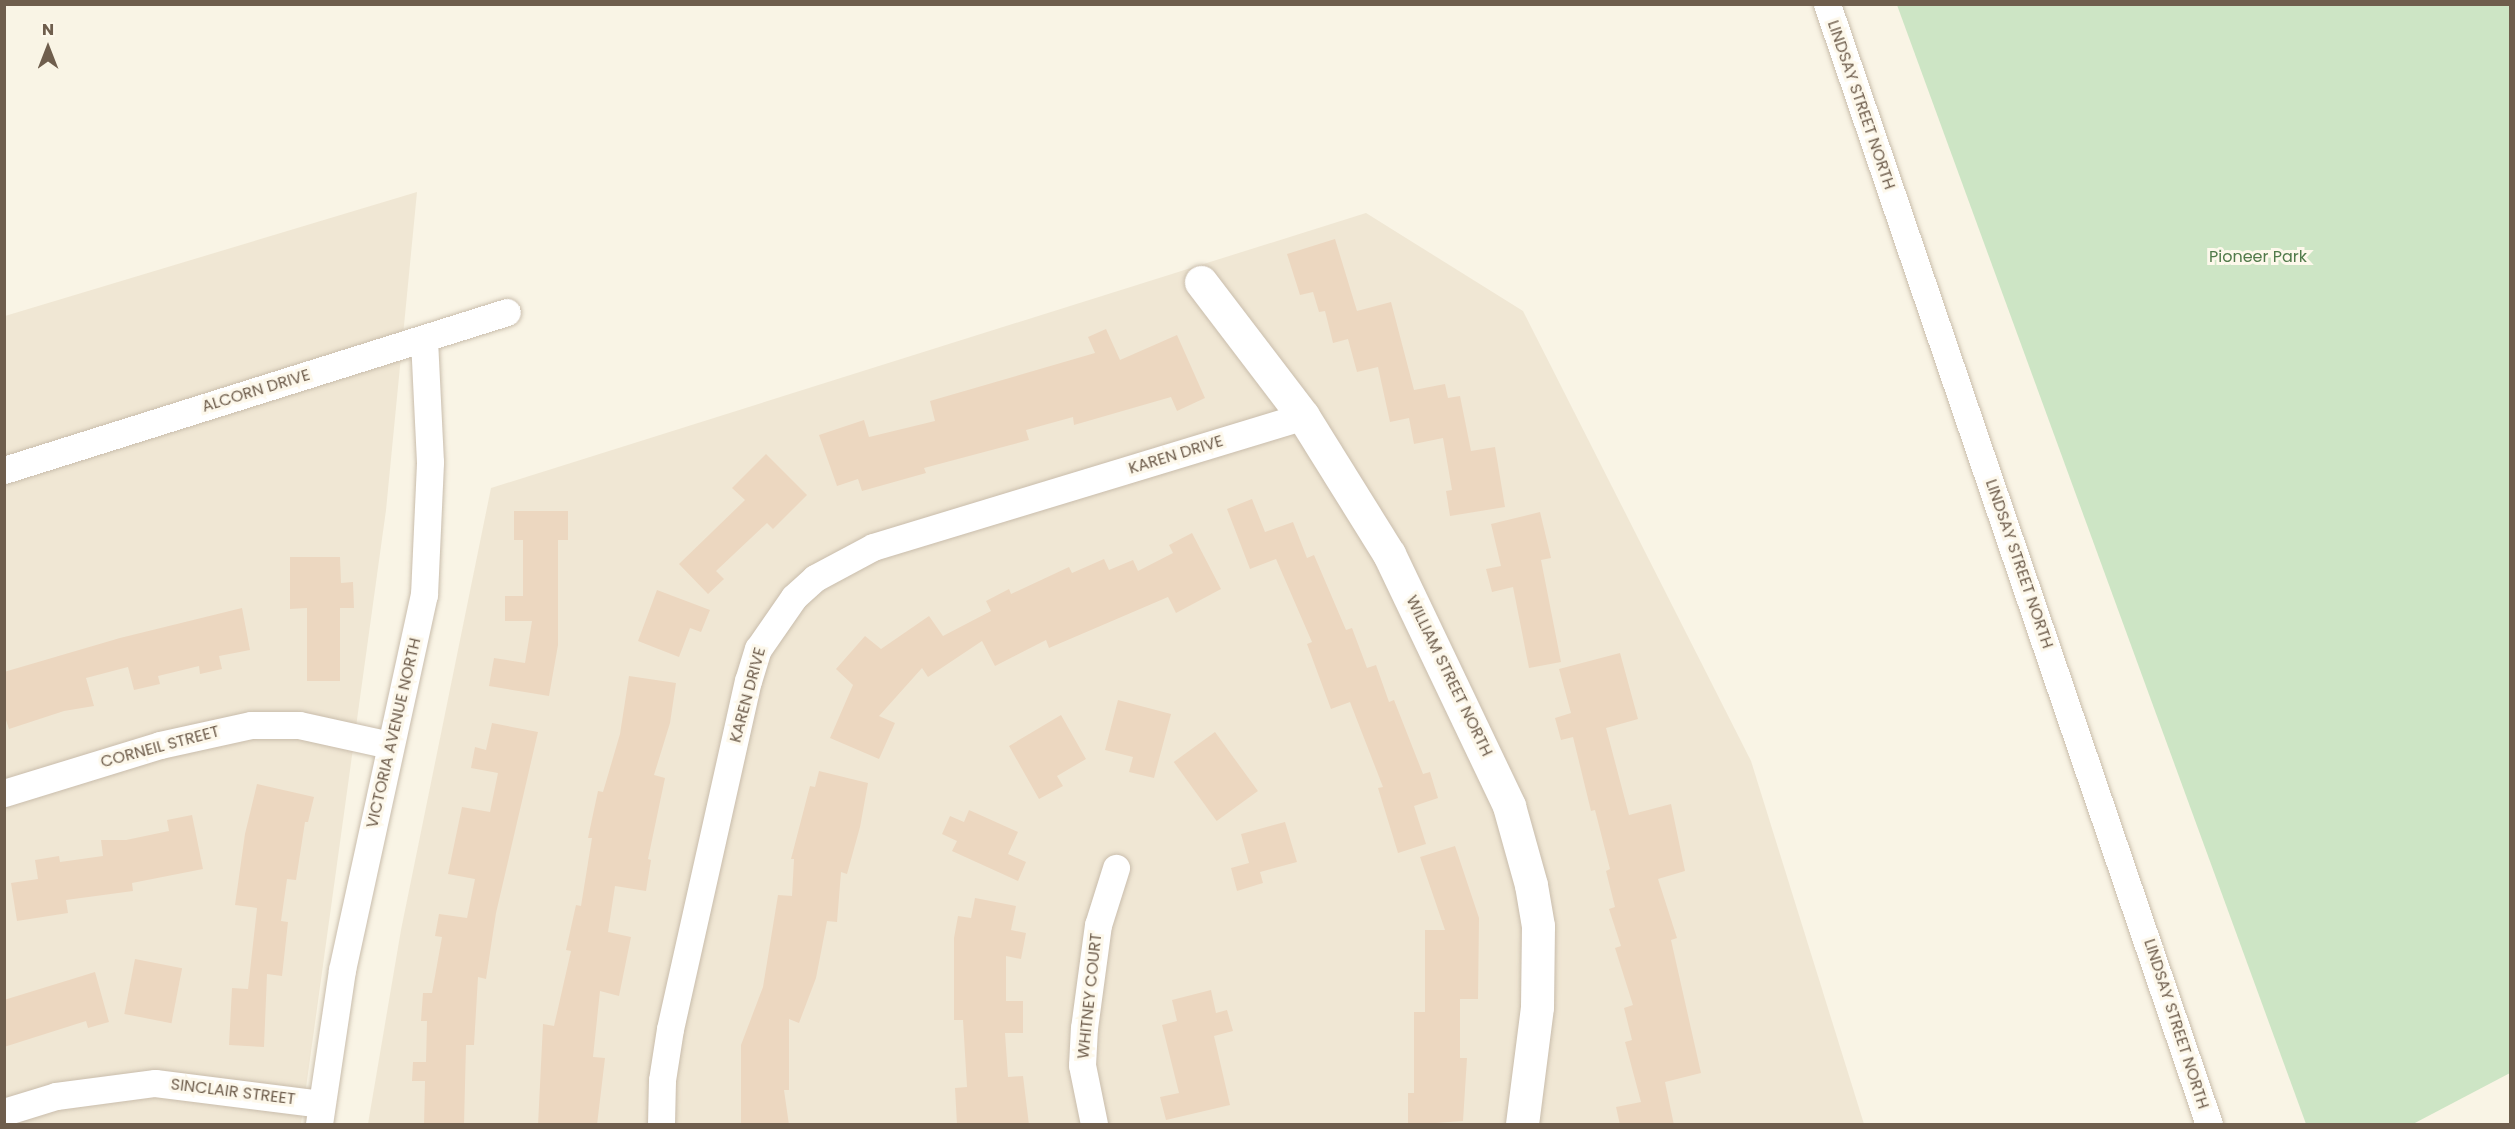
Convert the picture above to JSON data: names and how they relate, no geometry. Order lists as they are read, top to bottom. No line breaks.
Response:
{"streets":{"street":["LINDSAY STREET NORTH","ALCORN DRIVE","KAREN DRIVE","WILLIAM STREET NORTH","VICTORIA AVENUE NORTH","CORNEIL STREET","WHITNEY COURT","SINCLAIR STREET"]},"crossings":[["ALCORN DRIVE","VICTORIA AVENUE NORTH"],["KAREN DRIVE","WILLIAM STREET NORTH"],["VICTORIA AVENUE NORTH","CORNEIL STREET"],["VICTORIA AVENUE NORTH","SINCLAIR STREET"]],"parks":["Pioneer Park"],"north":"top"}
